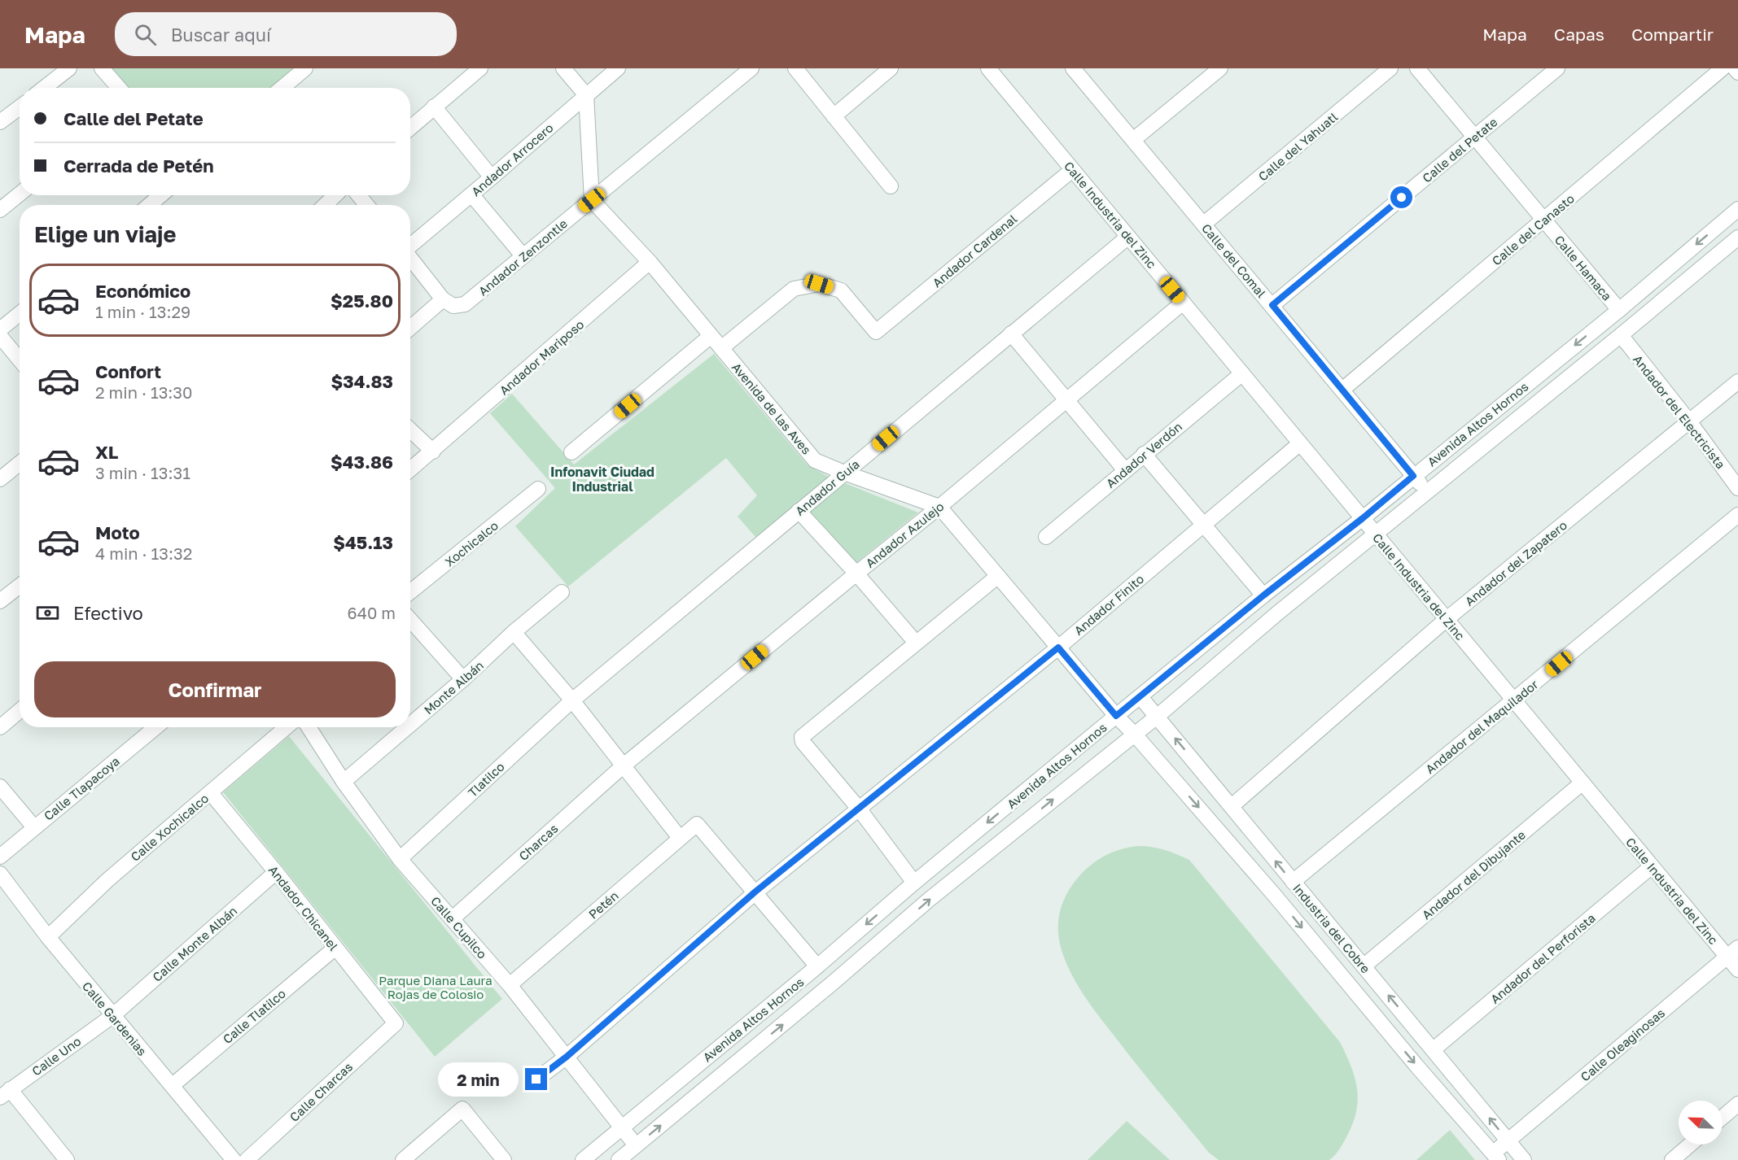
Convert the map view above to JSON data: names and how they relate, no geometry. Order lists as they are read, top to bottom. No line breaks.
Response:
{"streets":{"street":["Calle del Yahuatl","Calle del Petate","Andador Arrocero","Calle Industria del Zinc","Calle del Canasto","Andador Cardenal","Andador Zenzontle","Calle del Comal","Calle Hamaca","Andador Mariposo","Avenida de las Aves","Andador del Electricista","Avenida Altos Hornos","Andador Verdón","Andador Guía","Andador Azulejo","Xochicalco","Andador del Zapatero","Andador Finito","Monte Albán","Andador del Maquilador","Tlatilco","Calle Tlapacoya","Calle Xochicalco","Charcas","Andador del Dibujante","Petén","Andador Chicanel","Calle Cupilco","Industria del Cobre","Calle Monte Albán","Andador del Perforista","Calle Tlatilco","Calle Gardenias","Calle Oleaginosas","Calle Uno","Calle Charcas"]},"crossings":[["Calle del Yahuatl","Calle del Comal"],["Calle del Petate","Calle del Comal"],["Calle del Petate","Calle Hamaca"],["Calle Industria del Zinc","Andador Cardenal"],["Calle Industria del Zinc","Avenida Altos Hornos"],["Calle Industria del Zinc","Andador Verdón"],["Calle Industria del Zinc","Andador Guía"],["Calle Industria del Zinc","Andador Azulejo"],["Calle Industria del Zinc","Andador del Zapatero"],["Calle Industria del Zinc","Andador Finito"],["Calle Industria del Zinc","Andador del Maquilador"],["Calle Industria del Zinc","Andador del Dibujante"],["Calle Industria del Zinc","Andador del Perforista"],["Calle Industria del Zinc","Calle Oleaginosas"],["Calle del Canasto","Calle del Comal"],["Calle del Canasto","Calle Hamaca"],["Andador Cardenal","Avenida de las Aves"],["Andador Zenzontle","Avenida de las Aves"],["Calle del Comal","Avenida Altos Hornos"],["Calle Hamaca","Avenida Altos Hornos"],["Andador Mariposo","Avenida de las Aves"],["Avenida de las Aves","Avenida Altos Hornos"],["Avenida de las Aves","Andador Guía"],["Avenida de las Aves","Andador Azulejo"],["Avenida de las Aves","Andador Finito"],["Avenida de las Aves","Industria del Cobre"],["Andador del Electricista","Avenida Altos Hornos"],["Andador del Electricista","Andador del Zapatero"],["Avenida Altos Hornos","Calle Cupilco"],["Avenida Altos Hornos","Industria del Cobre"],["Andador Guía","Tlatilco"],["Andador Azulejo","Charcas"],["Andador del Zapatero","Industria del Cobre"],["Andador Finito","Petén"],["Andador Finito","Calle Cupilco"],["Monte Albán","Calle Cupilco"],["Andador del Maquilador","Industria del Cobre"],["Tlatilco","Calle Cupilco"],["Calle Xochicalco","Andador Chicanel"],["Calle Xochicalco","Calle Gardenias"],["Charcas","Calle Cupilco"],["Andador del Dibujante","Industria del Cobre"],["Petén","Calle Cupilco"],["Andador Chicanel","Calle Monte Albán"],["Andador Chicanel","Calle Tlatilco"],["Andador Chicanel","Calle Charcas"],["Industria del Cobre","Andador del Perforista"],["Industria del Cobre","Calle Oleaginosas"],["Calle Monte Albán","Calle Gardenias"],["Calle Monte Albán","Calle Uno"],["Calle Tlatilco","Calle Gardenias"],["Calle Gardenias","Calle Uno"]],"districts":["Infonavit Ciudad Industrial"],"parks":["Parque Diana Laura Rojas de Colosio"],"north":"top left","page":{"header":"Mapa","search":"Buscar aquí","nav":["Mapa","Capas","Compartir"],"banner":["Calle del Petate","Cerrada de Petén"],"heading":"Elige un viaje","list":[{"name":"Económico","note":"1 min · 13:29","value":"$25.80"},{"name":"Confort","note":"2 min · 13:30","value":"$34.83"},{"name":"XL","note":"3 min · 13:31","value":"$43.86"},{"name":"Moto","note":"4 min · 13:32","value":"$45.13"}],"pay":["Efectivo","640 m"],"buttons":"Confirmar","bubble":"2 min"}}
